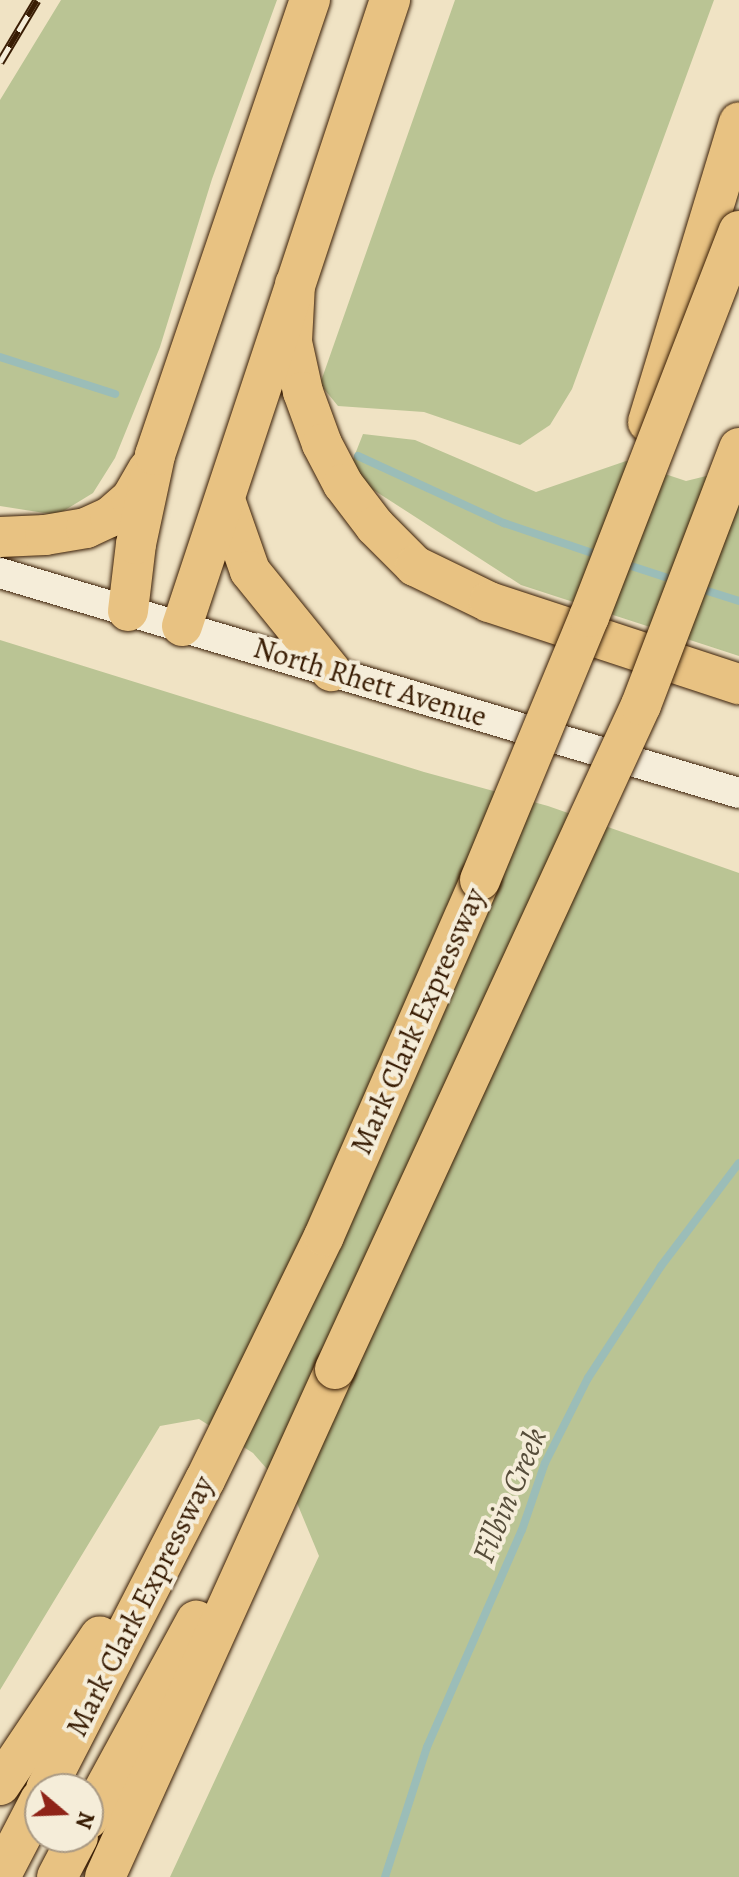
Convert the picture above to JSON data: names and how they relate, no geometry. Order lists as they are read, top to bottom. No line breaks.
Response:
{"streets":{"highway":["Mark Clark Expressway"],"main road":["North Rhett Avenue"]},"water":["Filbin Creek"],"north":"right"}
